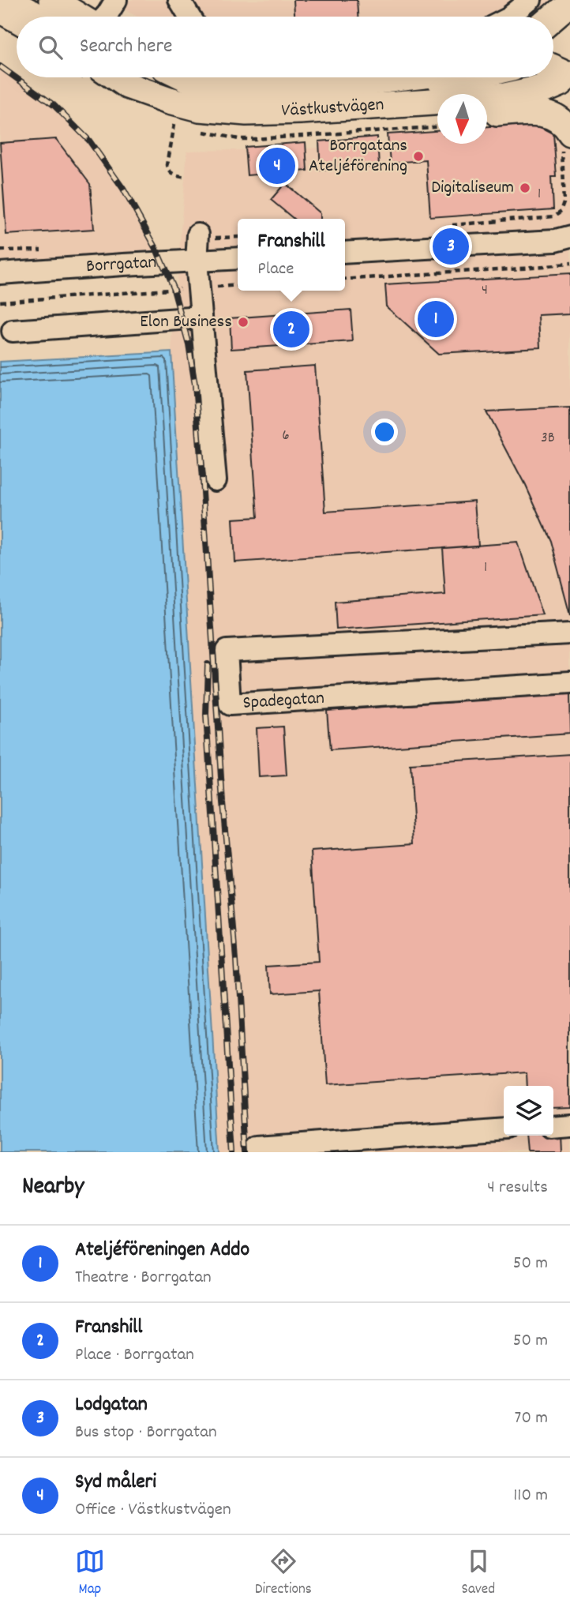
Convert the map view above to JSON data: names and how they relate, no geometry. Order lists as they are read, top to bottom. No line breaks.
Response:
{"streets":{"main road":["Västkustvägen"],"street":["Borrgatan","Spadegatan"]},"places":["Borrgatans Ateljéförening","Digitaliseum","Elon Business"],"house_numbers":["1","4","6","3B","1"],"north":"bottom","page":{"search":"Search here","pins":["4","3","1","2"],"popup":["Franshill","Place"],"heading":["Nearby","4 results"],"list":[{"mark":"1","name":"Ateljéföreningen Addo","note":"Theatre · Borrgatan","value":"50 m"},{"mark":"2","name":"Franshill","note":"Place · Borrgatan","value":"50 m"},{"mark":"3","name":"Lodgatan","note":"Bus stop · Borrgatan","value":"70 m"},{"mark":"4","name":"Syd måleri","note":"Office · Västkustvägen","value":"110 m"}],"nav":["Map","Directions","Saved"]}}
